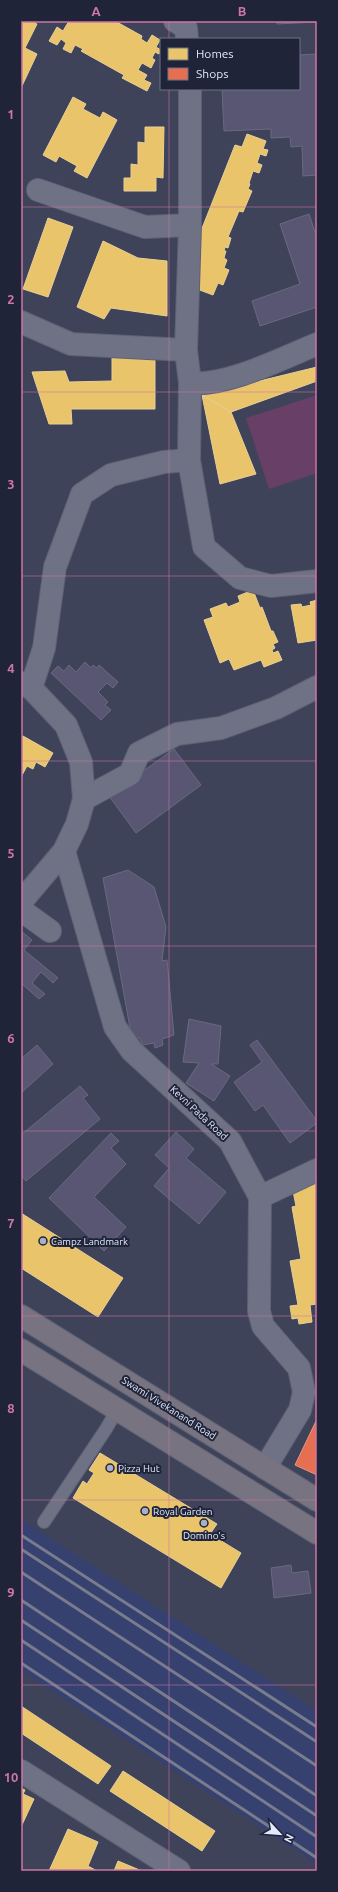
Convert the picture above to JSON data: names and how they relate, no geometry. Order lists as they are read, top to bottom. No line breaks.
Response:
{"streets":{"main road":["Swami Vivekanand Road"],"street":["Kevni Pada Road"]},"crossings":[["Kevni Pada Road","Swami Vivekanand Road"]],"places":["Campz Landmark","Pizza Hut","Royal Garden","Domino's"],"legend":["Homes","Shops"],"north":"bottom right","grid":{"columns":["A","B"],"rows":["1","2","3","4","5","6","7","8","9","10"]}}
